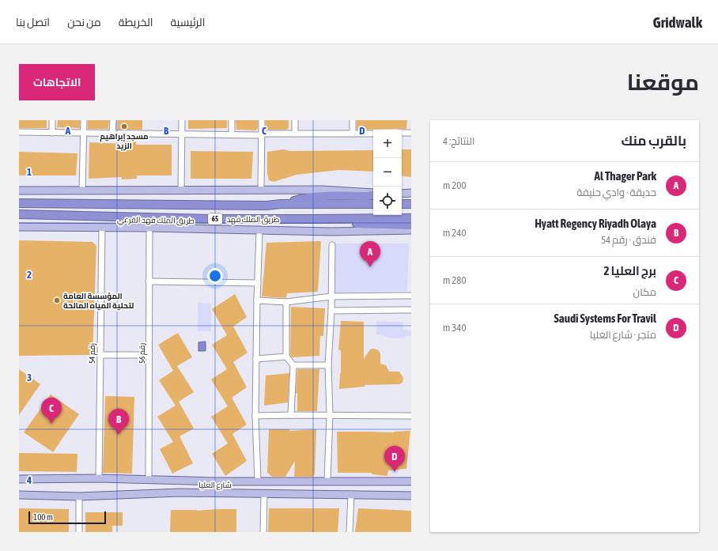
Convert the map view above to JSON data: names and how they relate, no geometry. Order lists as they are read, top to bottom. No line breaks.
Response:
{"streets":{"highway":["65","طريق الملك فهد"],"main road":["طريق الملك فهد الفرعي","شارع العليا"],"street":["رقم 54","رقم 56"]},"crossings":[["طريق الملك فهد الفرعي","رقم 54"],["طريق الملك فهد الفرعي","رقم 56"],["رقم 54","شارع العليا"],["رقم 56","شارع العليا"]],"places":["مسجد إبراهيم الزيد","المؤسسة العامة لتحلية المياه المالحة"],"scale_bar":"100 m","page":{"header":"Gridwalk","nav":["الرئيسية","الخريطة","من نحن","اتصل بنا"],"title":"موقعنا","buttons":"الاتجاهات","heading":["بالقرب منك","النتائج: 4"],"map_buttons":["+","−"],"list":[{"mark":"A","name":"Al Thager Park","note":"حديقة · وادي حنيفة","value":"200 m"},{"mark":"B","name":"Hyatt Regency Riyadh Olaya","note":"فندق · رقم 54","value":"240 m"},{"mark":"C","name":"برج العليا 2","note":"مكان","value":"280 m"},{"mark":"D","name":"Saudi Systems For Travil","note":"متجر · شارع العليا","value":"340 m"}],"pins":["A","C","B","D"],"scale":"100 m"},"grid":{"columns":["A","B","C","D"],"rows":["1","2","3","4"]}}
